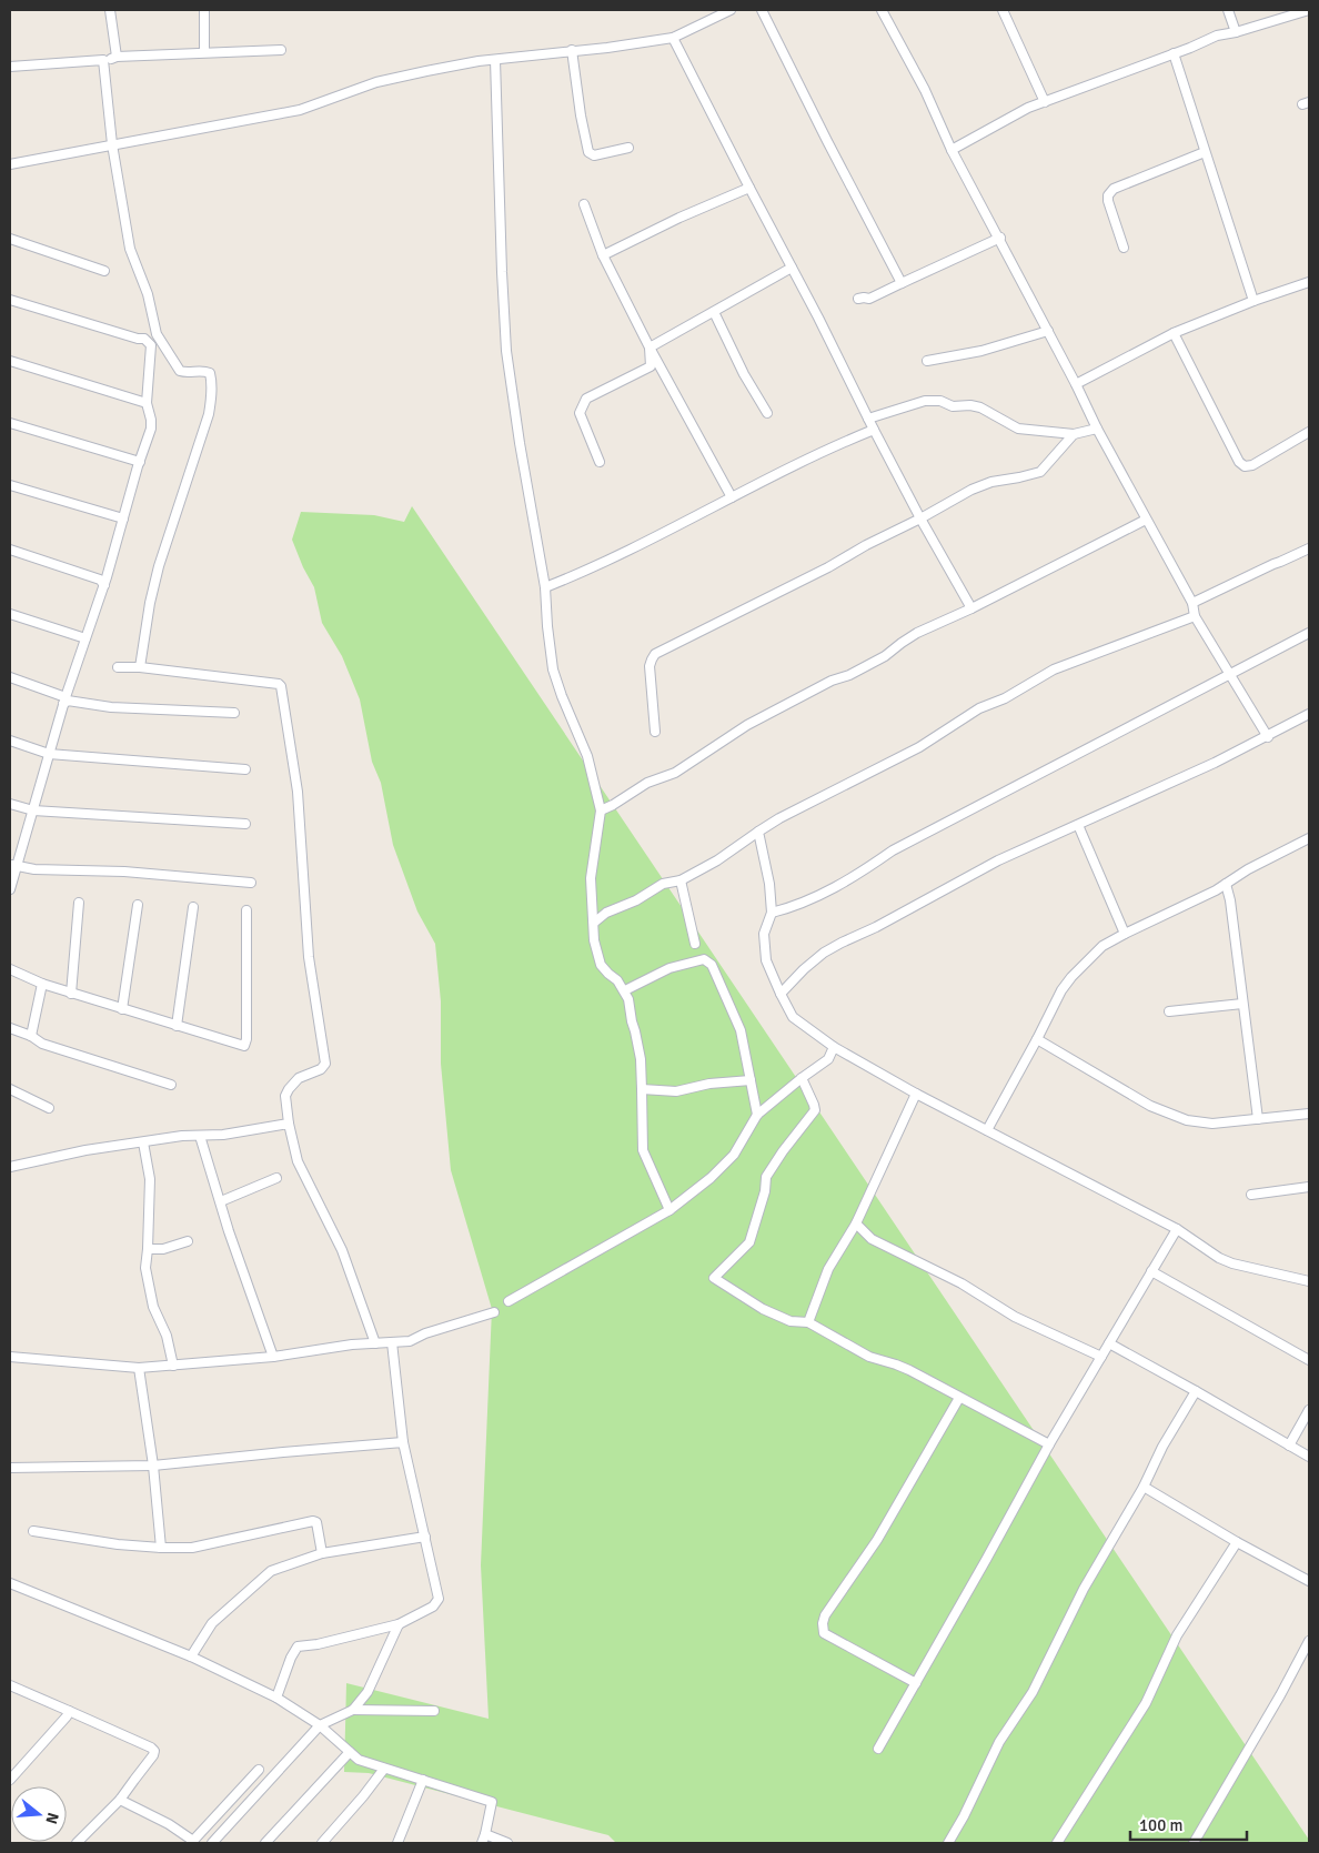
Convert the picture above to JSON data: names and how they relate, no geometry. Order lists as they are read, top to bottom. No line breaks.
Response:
{"scale_bar":"100 m","north":"right"}
